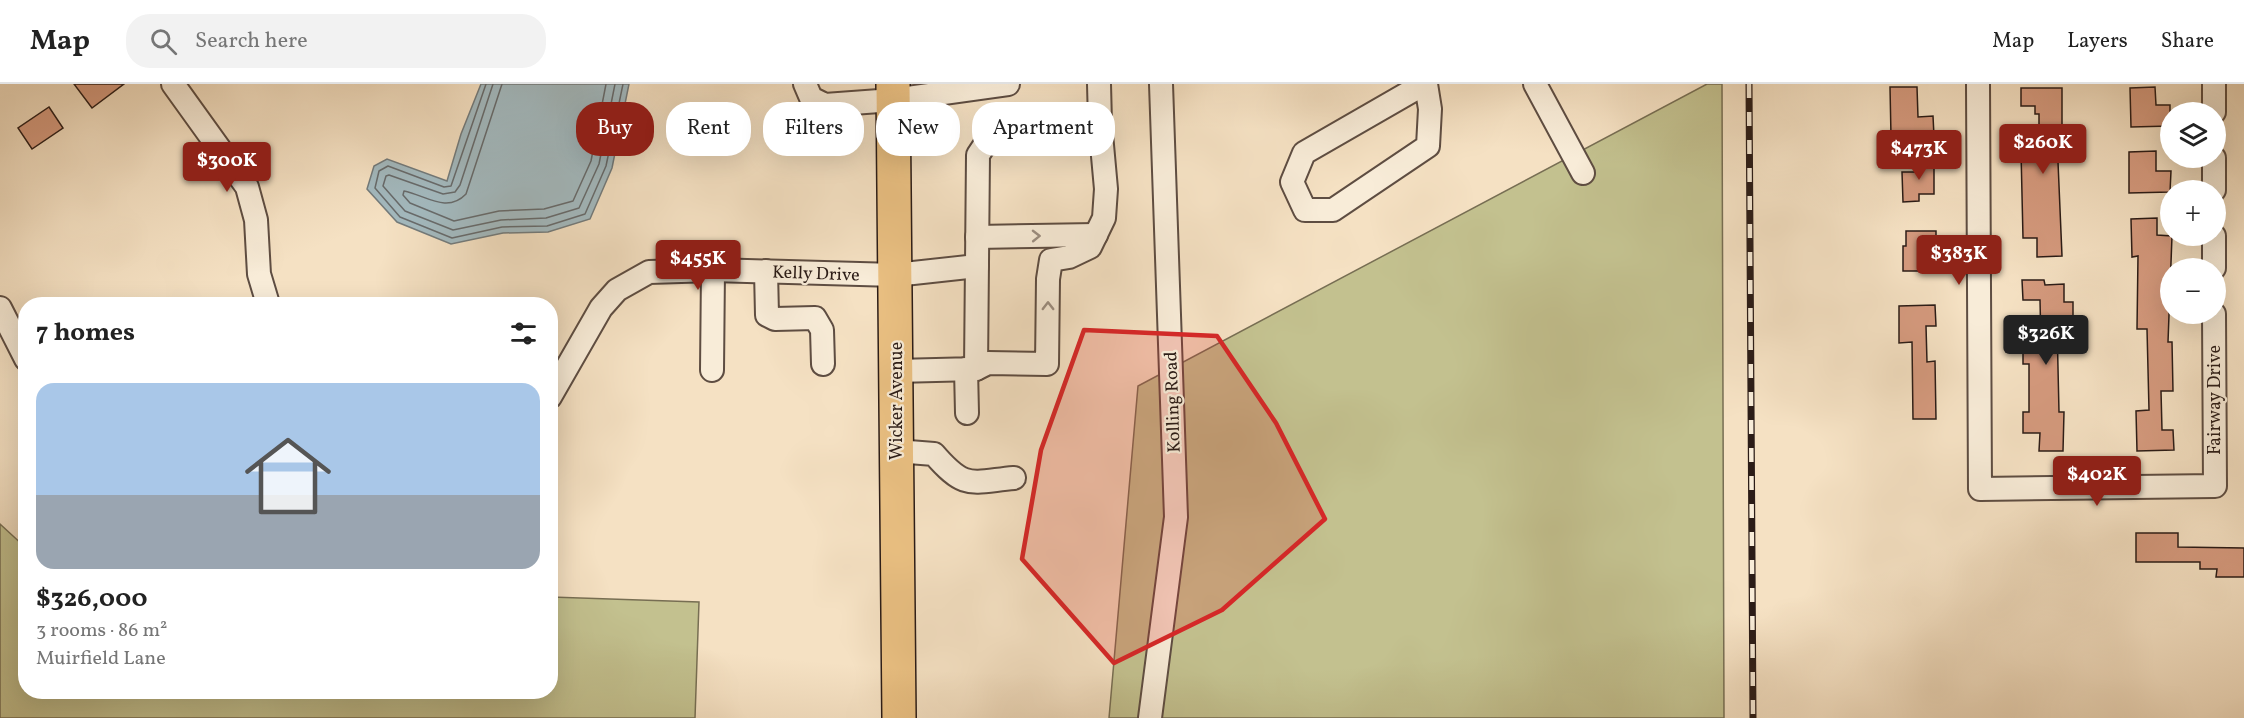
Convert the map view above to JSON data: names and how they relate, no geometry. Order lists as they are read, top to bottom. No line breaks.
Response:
{"streets":{"highway":["Wicker Avenue"],"street":["Kelly Drive","Fairway Drive","Kolling Road"]},"crossings":[["Kelly Drive","Wicker Avenue"]],"page":{"header":"Map","search":"Search here","nav":["Map","Layers","Share"],"map_buttons":["+","−"],"chip":["Buy","Rent","Filters","New","Apartment"],"price":["$260K","$473K","$300K","$383K","$455K","$326K","$402K"],"heading":"7 homes","list":[{"name":"$326,000","note":"3 rooms · 86 m² · Muirfield Lane"}]}}
